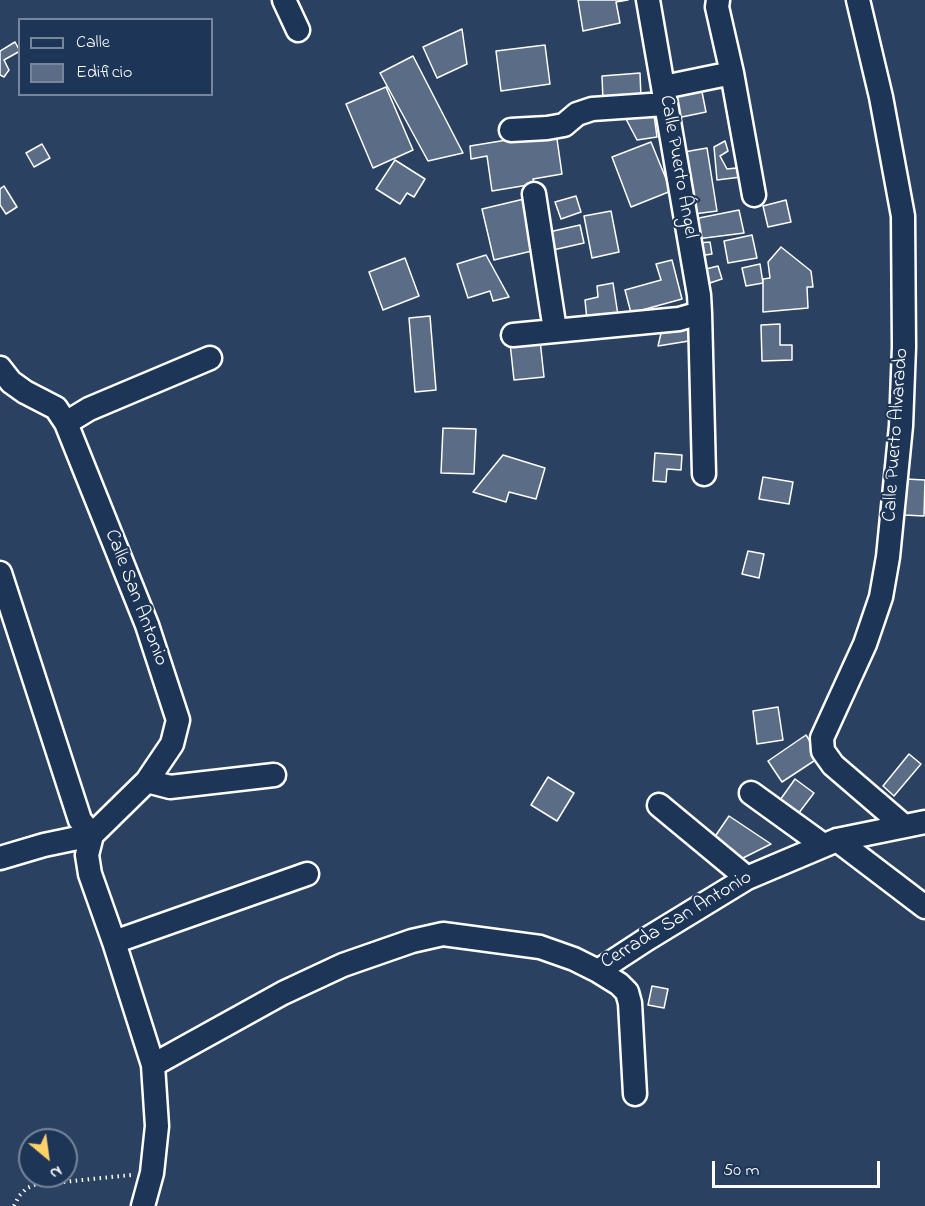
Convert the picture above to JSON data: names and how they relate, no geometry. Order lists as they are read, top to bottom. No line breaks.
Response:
{"streets":{"street":["Calle Puerto Ángel","Calle Puerto Alvarado","Calle San Antonio","Cerrada San Antonio"]},"crossings":[["Calle Puerto Alvarado","Cerrada San Antonio"]],"legend":["Calle","Edificio"],"scale_bar":"50 m","north":"bottom right"}
